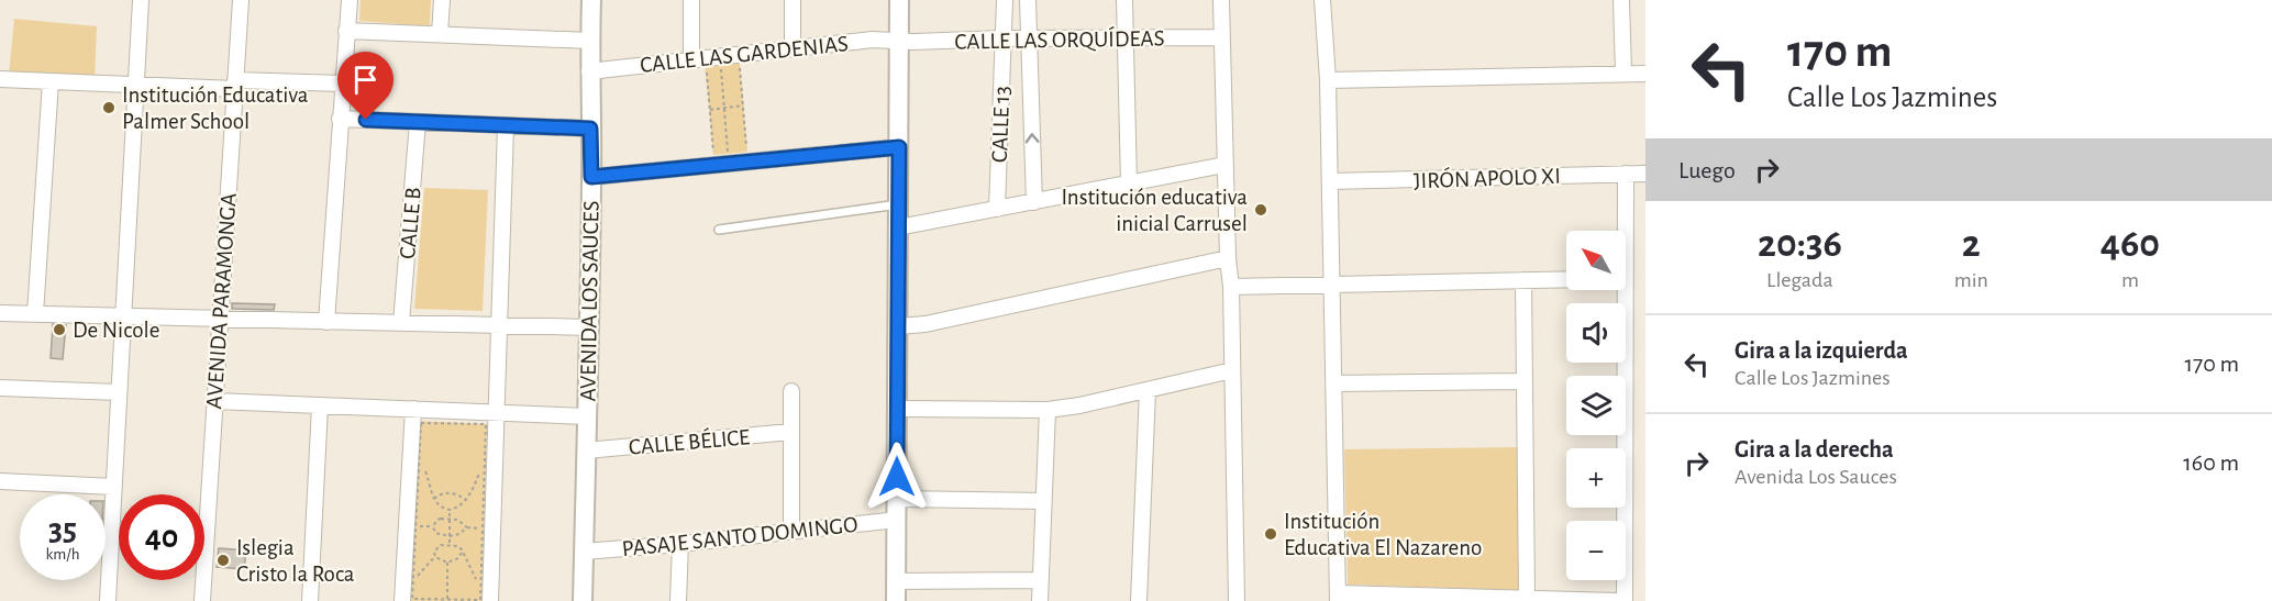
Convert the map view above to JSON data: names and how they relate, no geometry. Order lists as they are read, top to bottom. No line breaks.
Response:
{"streets":{"street":["CALLE LAS ORQUÍDEAS","CALLE LAS GARDENIAS","CALLE 13","JIRÓN APOLO XI","CALLE B","AVENIDA PARAMONGA","AVENIDA LOS SAUCES","CALLE BÉLICE","PASAJE SANTO DOMINGO"]},"crossings":[["CALLE LAS ORQUÍDEAS","CALLE LAS GARDENIAS"],["CALLE LAS ORQUÍDEAS","CALLE 13"],["CALLE LAS GARDENIAS","AVENIDA LOS SAUCES"],["AVENIDA LOS SAUCES","CALLE BÉLICE"],["AVENIDA LOS SAUCES","PASAJE SANTO DOMINGO"]],"places":["Institución Educativa Palmer School","Institución educativa inicial Carrusel","De Nicole","Institución Educativa El Nazareno","Islegia Cristo la Roca"],"north":"top left","page":{"turn":["170 m","Calle Los Jazmines"],"then":"Luego","eta":["20:36","Llegada","2","min","460","m"],"map_buttons":["+","−"],"list":[{"name":"Gira a la izquierda","note":"Calle Los Jazmines","value":"170 m"},{"name":"Gira a la derecha","note":"Avenida Los Sauces","value":"160 m"}],"speed":"35 km/h","limit":"40"}}
